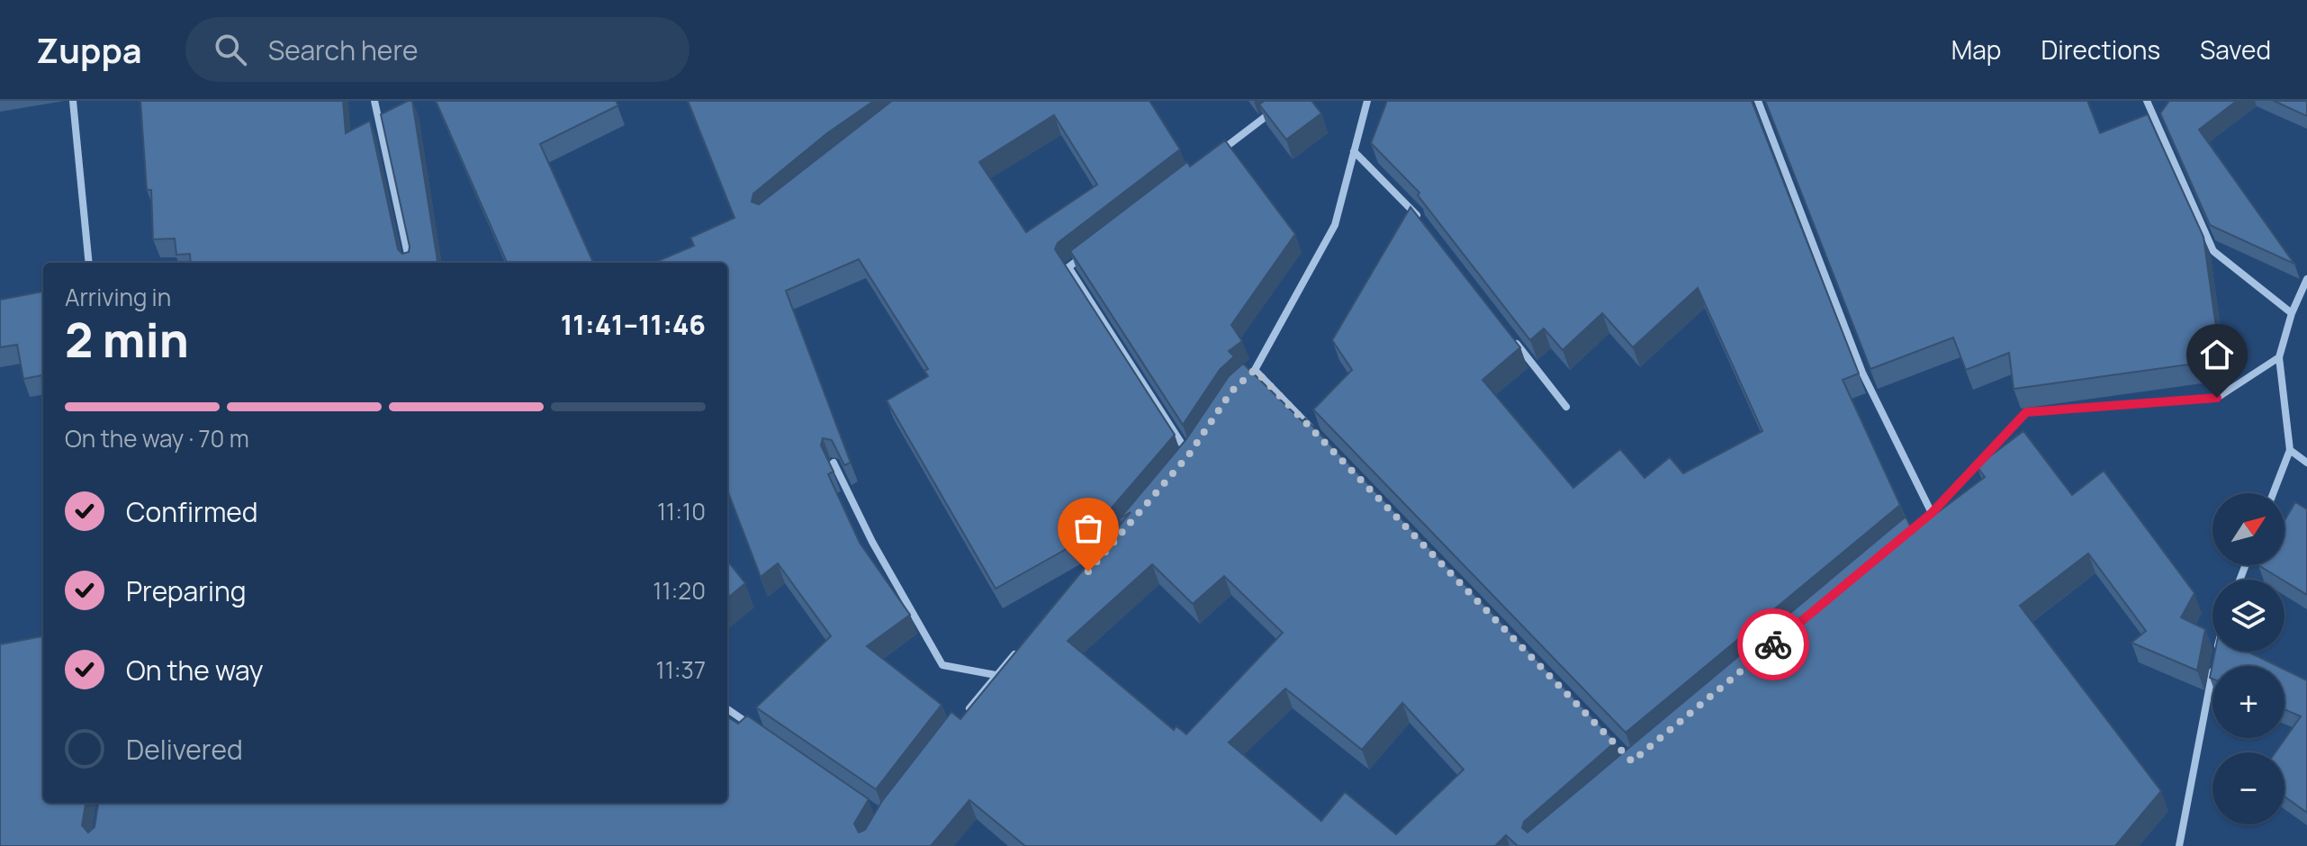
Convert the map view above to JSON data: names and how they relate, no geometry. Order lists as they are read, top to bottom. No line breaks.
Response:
{"north":"top right","page":{"header":"Zuppa","search":"Search here","nav":["Map","Directions","Saved"],"heading":["2 min","Arriving in","11:41–11:46"],"bar":"On the way · 70 m","list":[["Confirmed","11:10"],["Preparing","11:20"],["On the way","11:37"],"Delivered"],"map_buttons":["+","−"]}}
